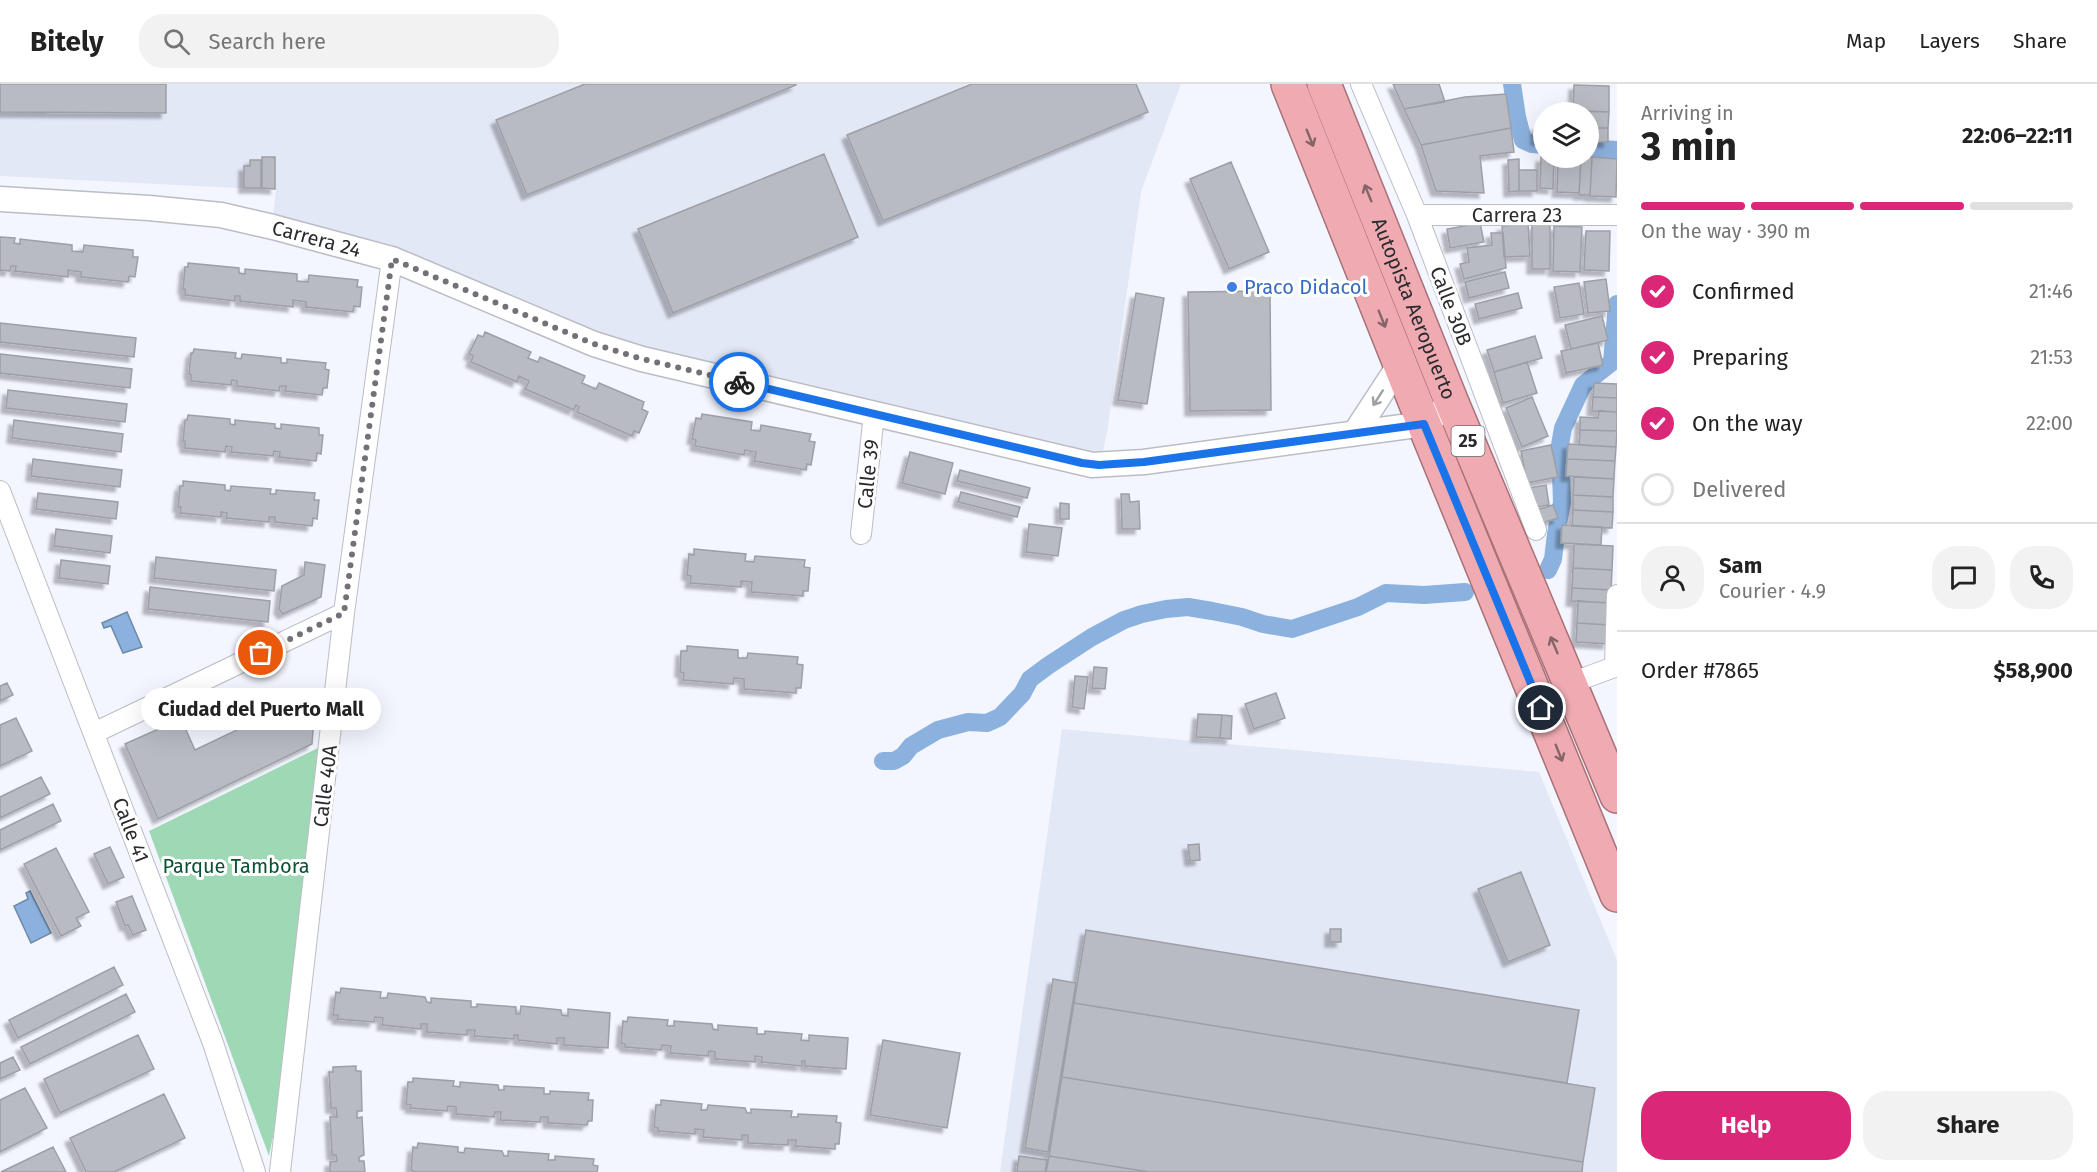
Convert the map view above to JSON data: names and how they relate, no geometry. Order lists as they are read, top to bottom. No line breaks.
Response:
{"streets":{"highway":["Autopista Aeropuerto","25"],"street":["Carrera 23","Carrera 24","Calle 30B","Calle 39","Calle 40A","Calle 41"]},"crossings":[["Carrera 23","Calle 30B"],["Carrera 24","Autopista Aeropuerto"],["Carrera 24","Calle 39"],["Carrera 24","Calle 40A"]],"parks":["Parque Tambora"],"places":["Praco Didacol","Ciudad del Puerto Mall"],"page":{"header":"Bitely","search":"Search here","nav":["Map","Layers","Share"],"heading":["3 min","Arriving in","22:06–22:11"],"panel":["Sam","Courier · 4.9","Order #7865","$58,900"],"bar":"On the way · 390 m","list":[["Confirmed","21:46"],["Preparing","21:53"],["On the way","22:00"],"Delivered"],"bubble":"Ciudad del Puerto Mall","buttons":["Help","Share"]}}
